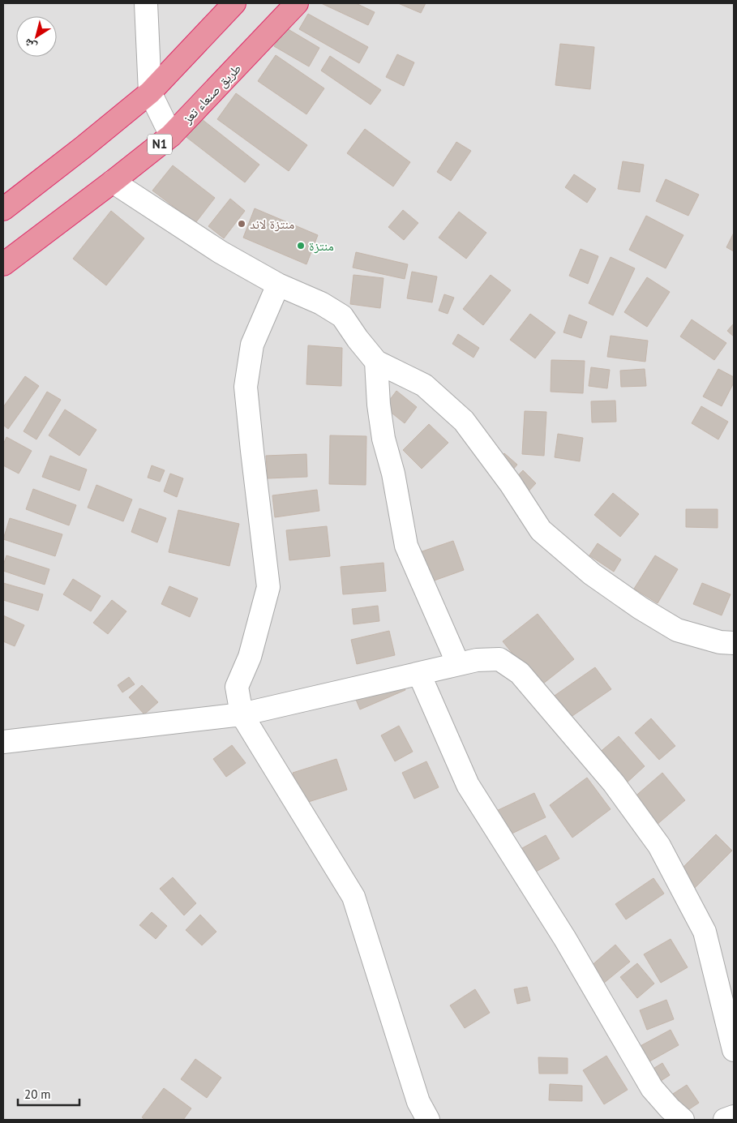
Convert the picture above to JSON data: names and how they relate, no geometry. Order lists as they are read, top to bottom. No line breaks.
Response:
{"streets":{"highway":["طريق صنعاء تعز","N1"]},"places":["منتزة لاند","منتزة"],"scale_bar":"20 m","north":"bottom left"}
